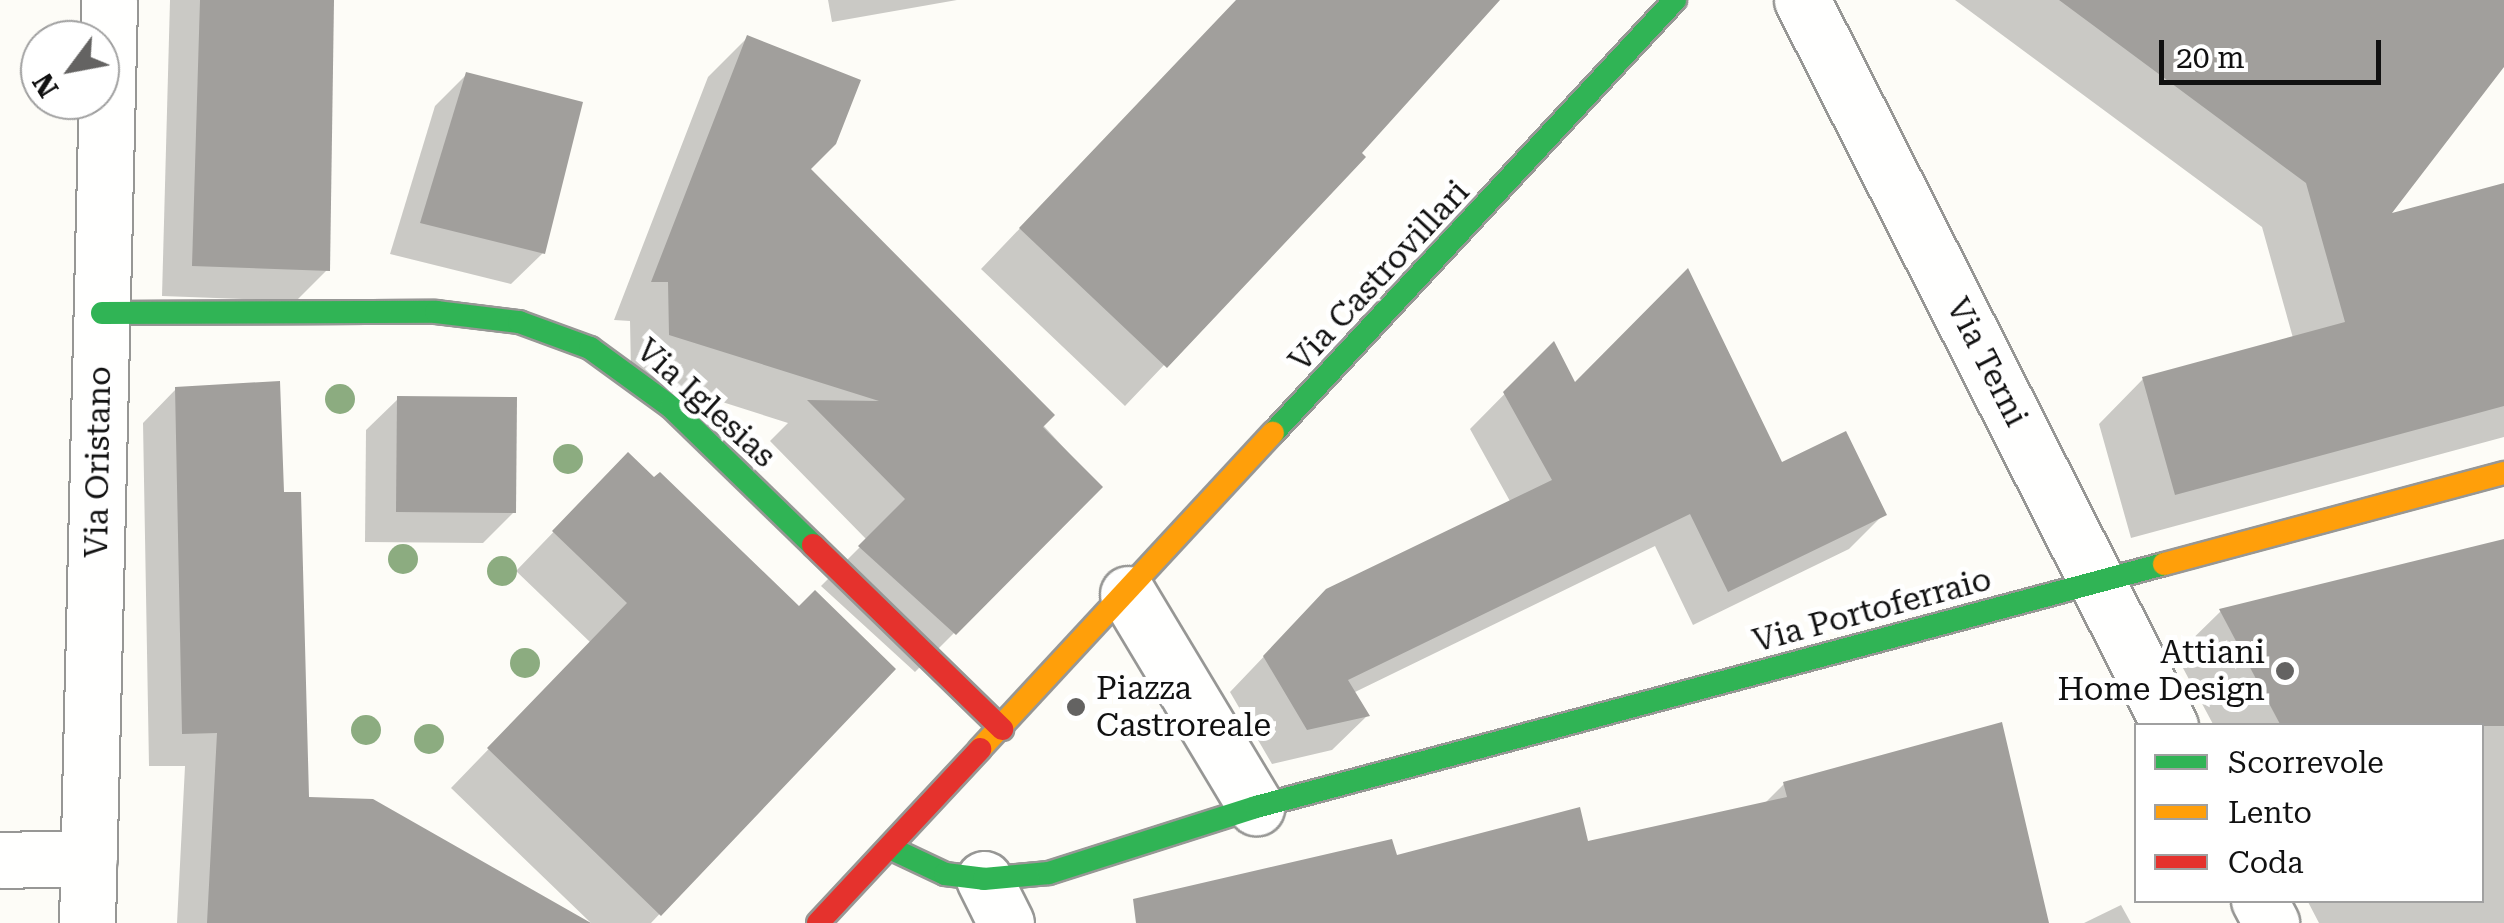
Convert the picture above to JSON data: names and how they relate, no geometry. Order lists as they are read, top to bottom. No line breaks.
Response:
{"streets":{"street":["Via Castrovillari","Via Terni","Via Iglesias","Via Oristano","Via Portoferraio"]},"crossings":[["Via Terni","Via Portoferraio"],["Via Iglesias","Via Oristano"]],"places":["Attiani Home Design","Piazza Castroreale"],"legend":["Scorrevole","Lento","Coda"],"scale_bar":"20 m","north":"bottom left"}
